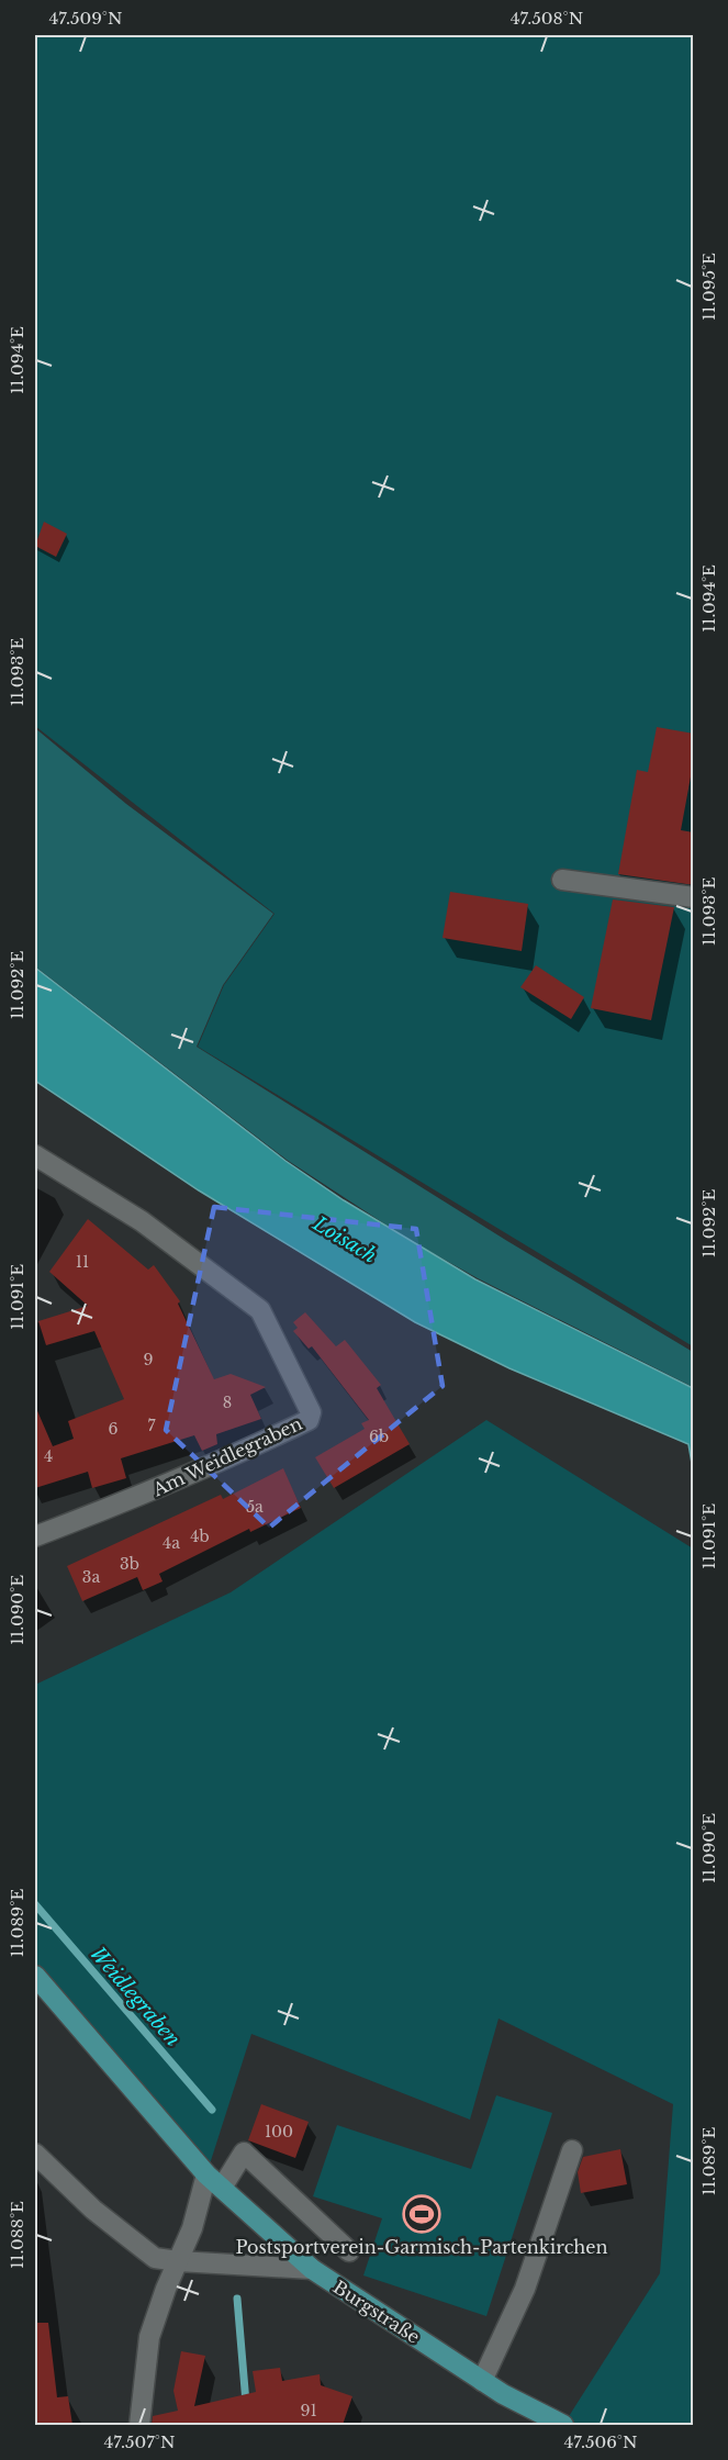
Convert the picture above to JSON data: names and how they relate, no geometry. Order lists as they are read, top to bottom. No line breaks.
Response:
{"streets":{"main road":["Burgstraße"],"street":["Am Weidlegraben"]},"water":["Loisach","Weidlegraben"],"places":{"sports":["Postsportverein-Garmisch-Partenkirchen"]},"house_numbers":["11","9","8","7","6","6b","4","5a","4b","4a","3b","3a","100","91"],"coordinates":["47.509°N","47.508°N","11.095°E","11.094°E","11.093°E","11.092°E","11.091°E","11.090°E","11.089°E","11.088°E","47.507°N","47.506°N"]}
